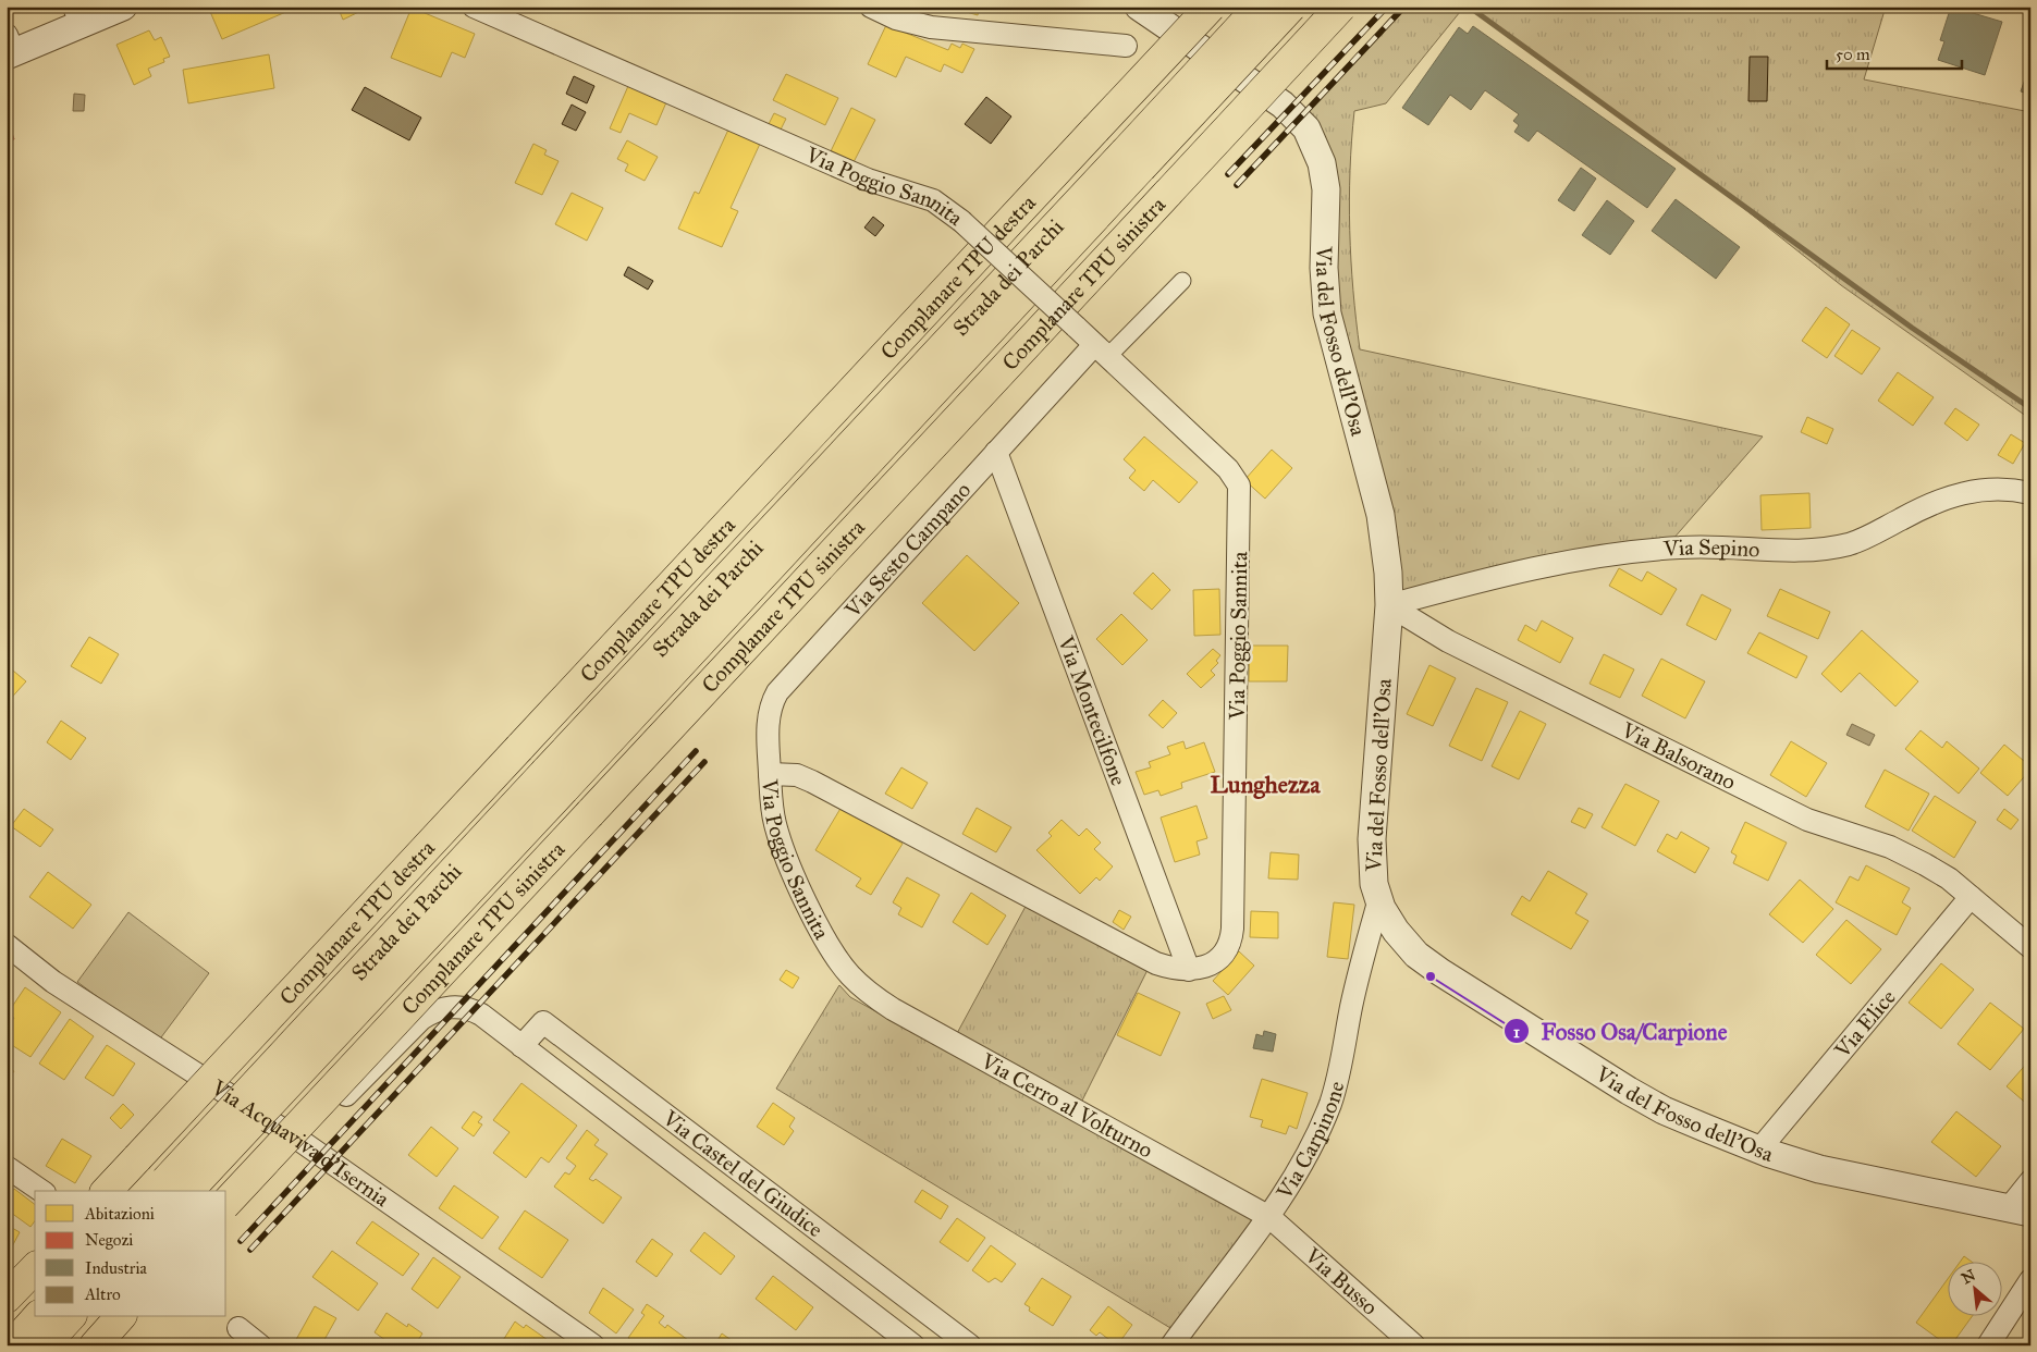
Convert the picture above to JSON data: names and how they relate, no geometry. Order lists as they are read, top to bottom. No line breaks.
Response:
{"streets":{"highway":["Complanare TPU destra","Strada dei Parchi","Complanare TPU sinistra"],"street":["Via Poggio Sannita","Via del Fosso dell'Osa","Via Sepino","Via Sesto Campano","Via Montecilfone","Via Balsorano","Via Elice","Via Cerro al Volturno","Via Carpinone","Via Acquaviva d'Isernia","Via Castel del Giudice","Via Busso"]},"crossings":[["Via Poggio Sannita","Via Sesto Campano"],["Via Poggio Sannita","Via Montecilfone"],["Via Poggio Sannita","Via Cerro al Volturno"],["Via del Fosso dell'Osa","Via Sepino"],["Via del Fosso dell'Osa","Via Balsorano"],["Via del Fosso dell'Osa","Via Elice"],["Via del Fosso dell'Osa","Via Carpinone"],["Via Sepino","Via Balsorano"],["Via Sesto Campano","Via Montecilfone"],["Via Balsorano","Via Elice"],["Via Cerro al Volturno","Via Carpinone"],["Via Cerro al Volturno","Via Busso"],["Via Carpinone","Via Busso"],["Via Acquaviva d'Isernia","Via Castel del Giudice"]],"districts":["Lunghezza"],"places":["Fosso Osa/Carpione"],"legend":["Abitazioni","Negozi","Industria","Altro"],"scale_bar":"50 m","north":"top left"}
